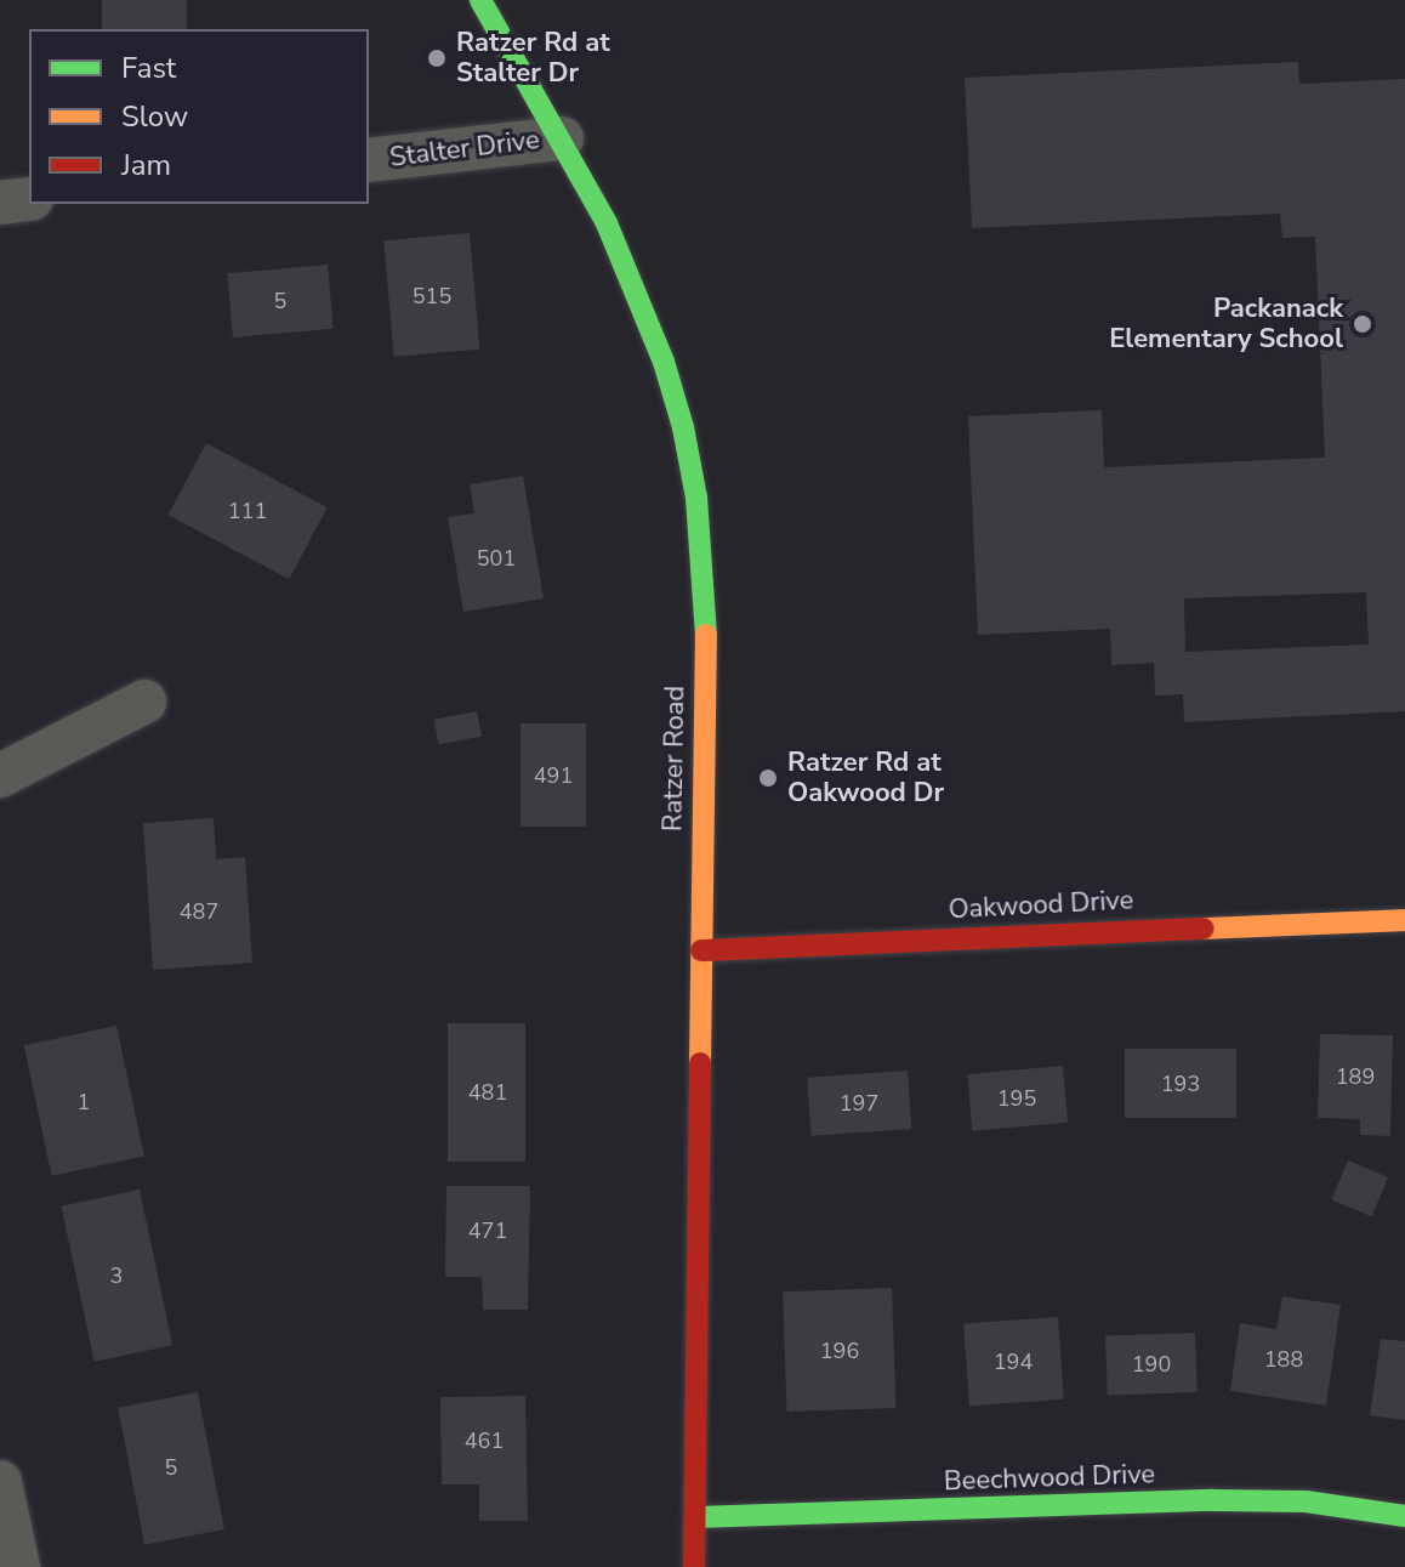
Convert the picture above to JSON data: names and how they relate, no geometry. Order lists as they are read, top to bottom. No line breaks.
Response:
{"streets":{"main road":["Ratzer Road","Oakwood Drive","Beechwood Drive"],"street":["Stalter Drive"]},"crossings":[["Stalter Drive","Ratzer Road"],["Ratzer Road","Oakwood Drive"],["Ratzer Road","Beechwood Drive"]],"places":["Ratzer Rd at Stalter Dr","Packanack Elementary School","Ratzer Rd at Oakwood Dr"],"house_numbers":["515","5","111","501","491","487","189","193","481","195","1","197","471","3","196","188","194","190","461","5"],"legend":["Fast","Slow","Jam"]}
